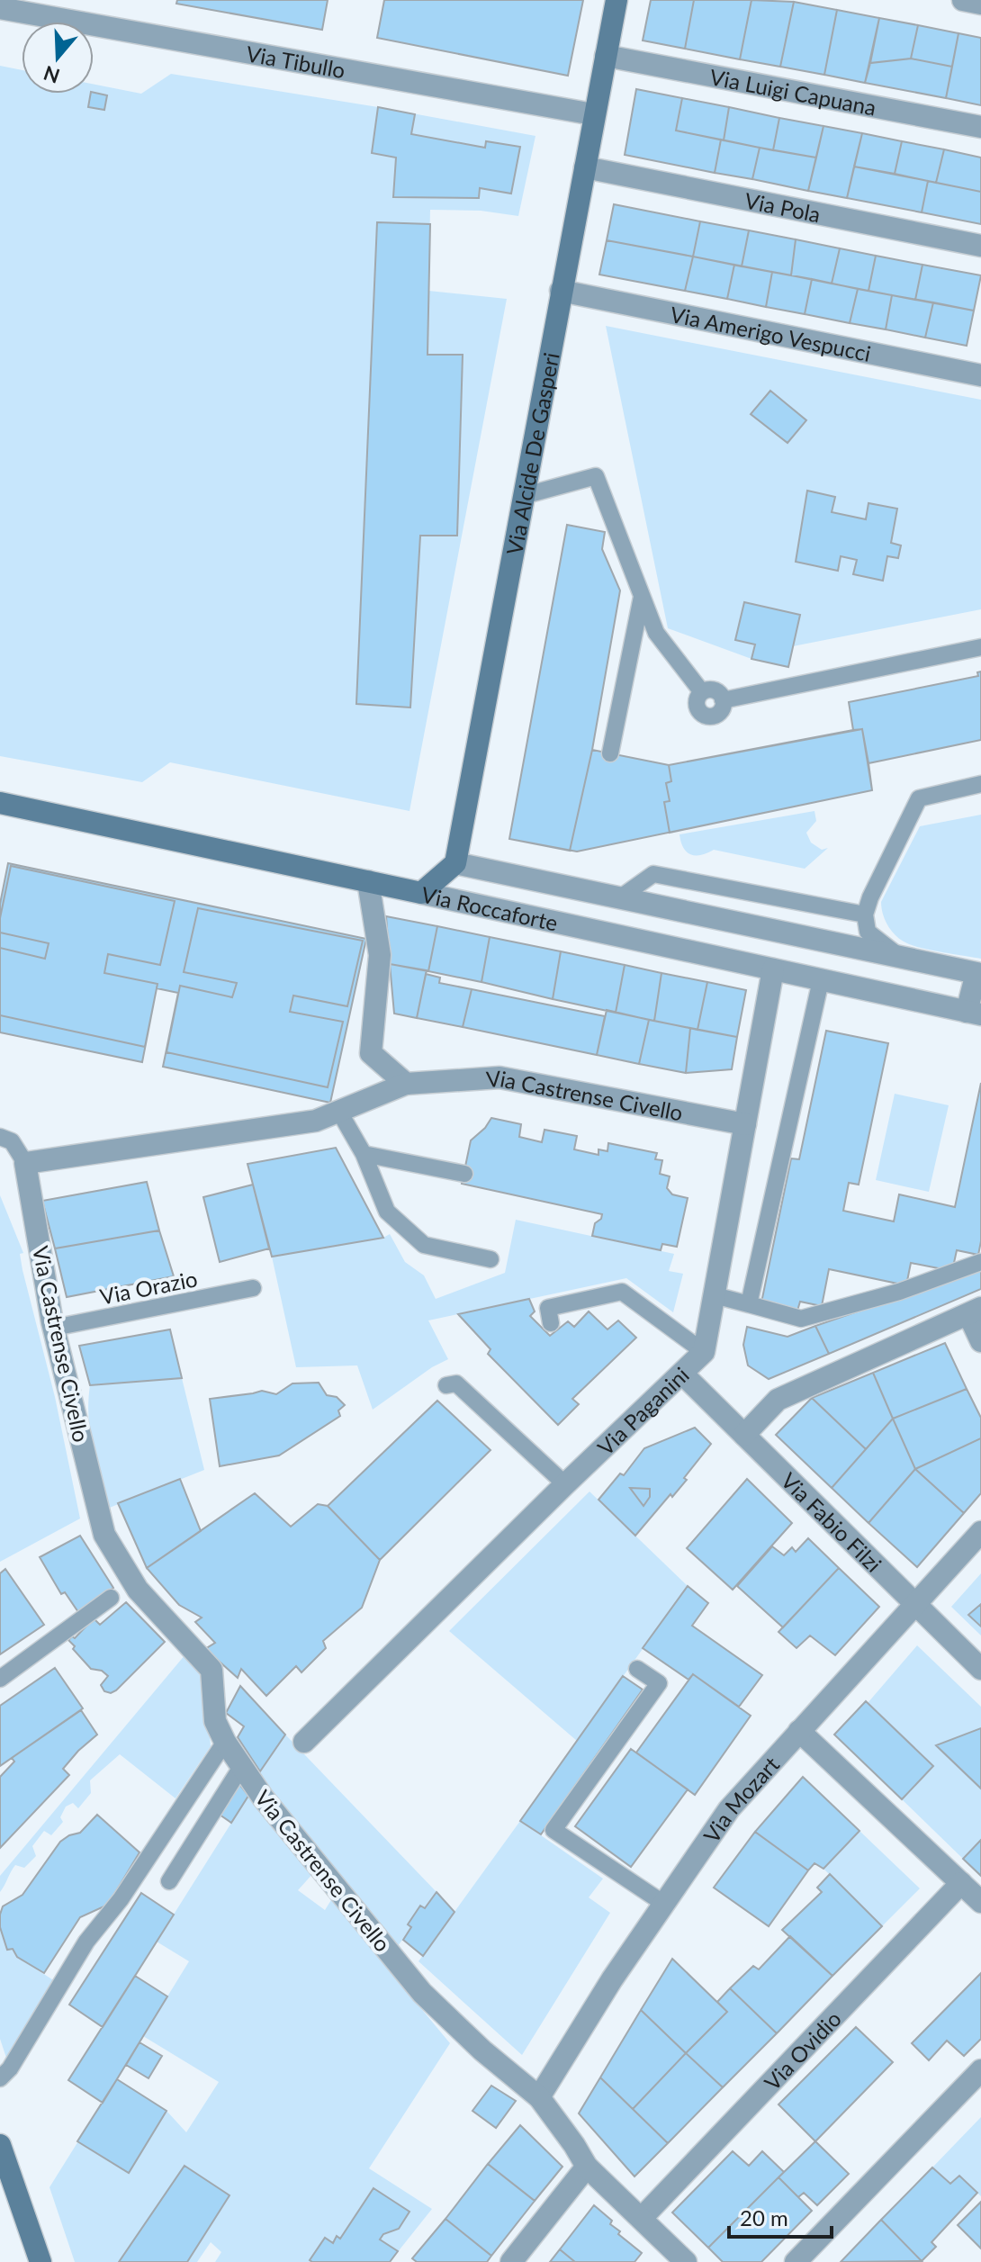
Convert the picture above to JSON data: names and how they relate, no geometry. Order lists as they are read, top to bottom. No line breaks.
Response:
{"streets":{"street":["Via Tibullo","Via Luigi Capuana","Via Pola","Via Amerigo Vespucci","Via Alcide De Gasperi","Via Roccaforte","Via Castrense Civello","Via Paganini","Via Fabio Filzi","Via Mozart","Via Ovidio"],"lane":["Via Orazio"]},"crossings":[["Via Tibullo","Via Alcide De Gasperi"],["Via Luigi Capuana","Via Alcide De Gasperi"],["Via Pola","Via Alcide De Gasperi"],["Via Amerigo Vespucci","Via Alcide De Gasperi"],["Via Roccaforte","Via Paganini"],["Via Castrense Civello","Via Orazio"],["Via Castrense Civello","Via Paganini"],["Via Castrense Civello","Via Mozart"],["Via Castrense Civello","Via Ovidio"],["Via Paganini","Via Fabio Filzi"],["Via Fabio Filzi","Via Mozart"]],"scale_bar":"20 m","north":"bottom"}
